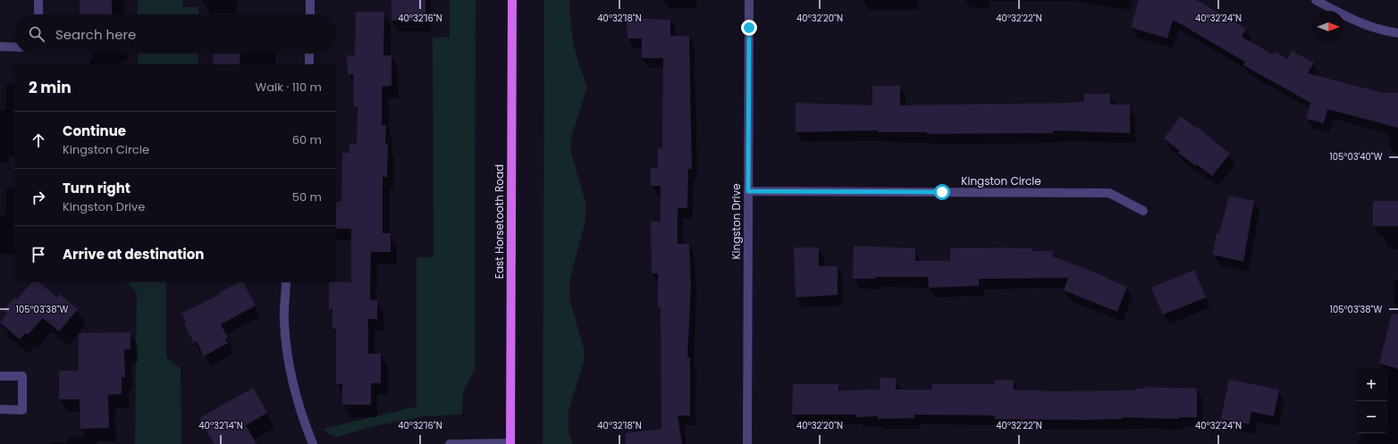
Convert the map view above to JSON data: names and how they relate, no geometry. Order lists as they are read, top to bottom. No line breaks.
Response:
{"streets":{"main road":["East Horsetooth Road"],"street":["Kingston Circle","Kingston Drive"]},"crossings":[["Kingston Circle","Kingston Drive"]],"north":"right","page":{"search":"Search here","heading":["2 min","Walk · 110 m"],"list":[["Continue","Kingston Circle","60 m"],["Turn right","Kingston Drive","50 m"],"Arrive at destination"],"map_buttons":["+","−"]},"coordinates":["40°32'16\"N","40°32'18\"N","40°32'20\"N","40°32'22\"N","40°32'24\"N","105°03'40\"W","105°03'38\"W","40°32'14\"N"]}
